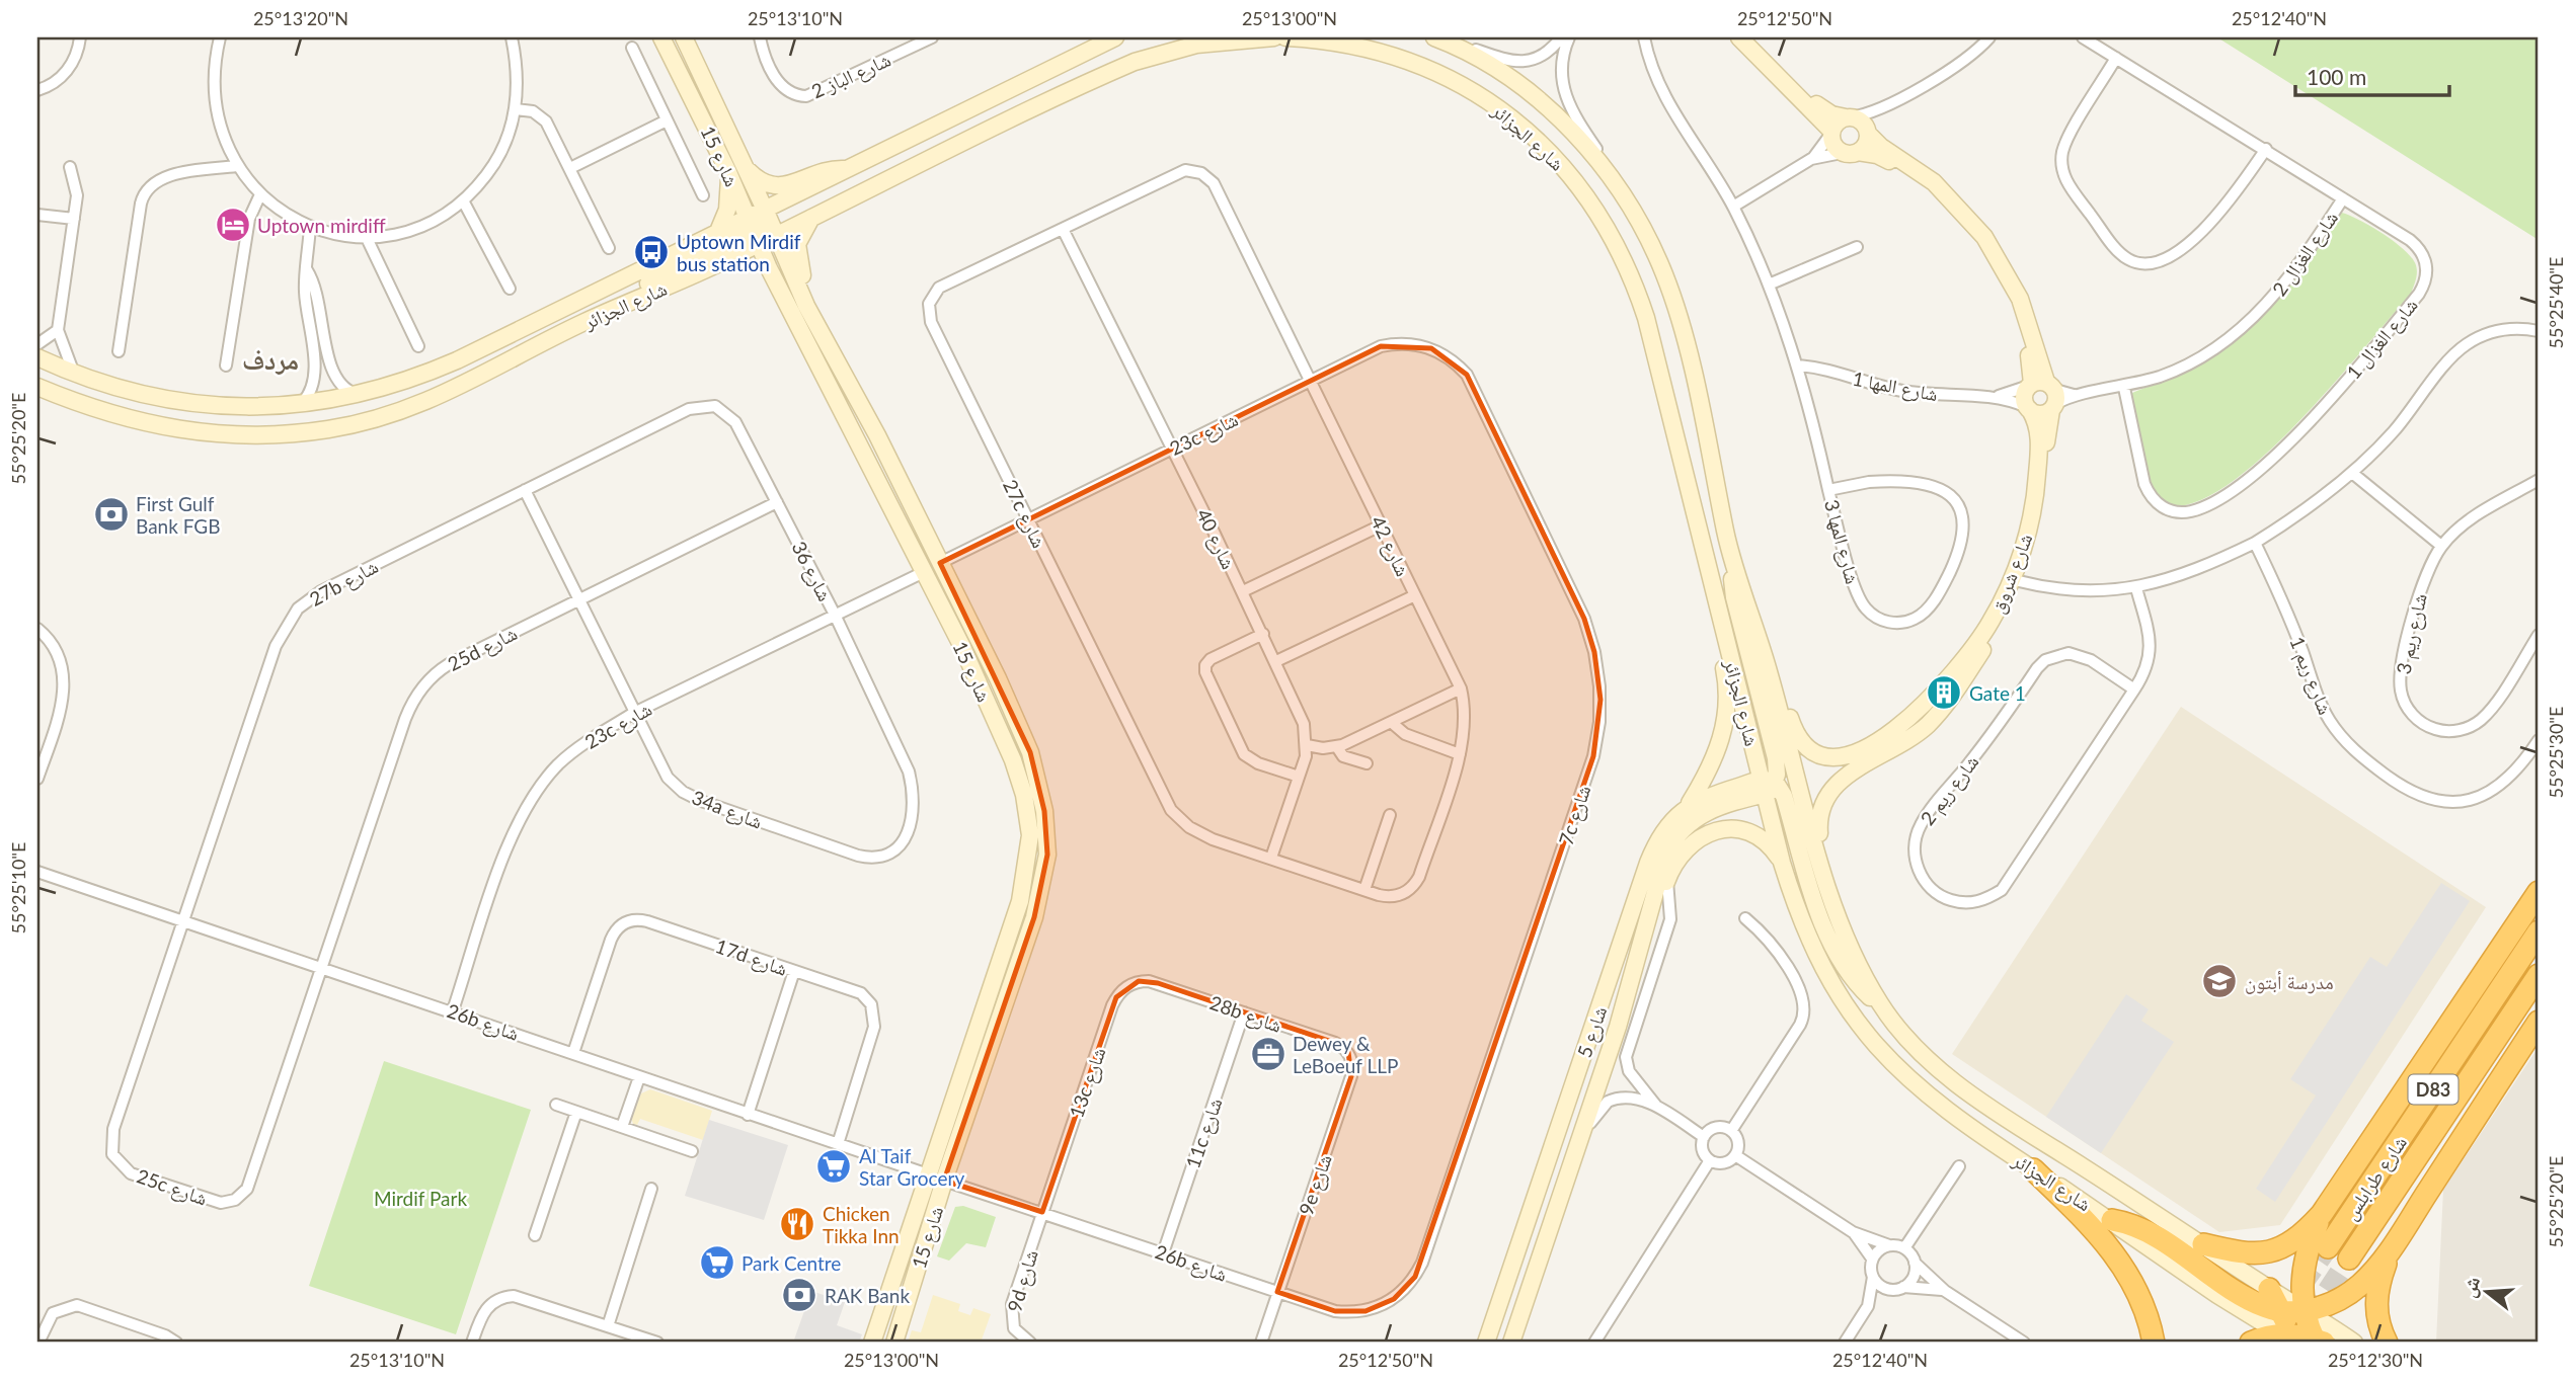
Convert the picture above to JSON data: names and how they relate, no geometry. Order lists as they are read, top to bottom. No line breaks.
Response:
{"streets":{"highway":["D83","شارع طرابلس"],"main road":["شارع الجزائر","شارع 15","شارع شروق","شارع 5"],"street":["شارع الباز 2","شارع الغزال 2","شارع الغزال 1","شارع المها 1","23c شارع","27c شارع","شارع 40","شارع المها 3","شارع 42","شارع 36","27b شارع","شارع ريم 3","25d شارع","شارع ريم 1","شارع ريم 2","34a شارع","7c شارع","17d شارع","28b شارع","26b شارع","13c شارع","11c شارع","9e شارع","25c شارع","9d شارع"]},"crossings":[["شارع الجزائر","شارع 15"],["شارع الجزائر","شارع شروق"],["شارع الجزائر","شارع 5"],["شارع 15","23c شارع"],["شارع 15","26b شارع"],["شارع الغزال 2","شارع الغزال 1"],["شارع الغزال 2","شارع المها 1"],["شارع الغزال 2","شارع شروق"],["شارع المها 1","شارع المها 3"],["شارع المها 1","شارع شروق"],["23c شارع","27c شارع"],["23c شارع","شارع 40"],["23c شارع","شارع 42"],["23c شارع","شارع 36"],["23c شارع","34a شارع"],["23c شارع","7c شارع"],["23c شارع","26b شارع"],["27c شارع","شارع 40"],["27c شارع","شارع 42"],["شارع 36","27b شارع"],["شارع 36","25d شارع"],["شارع 36","34a شارع"],["27b شارع","34a شارع"],["27b شارع","26b شارع"],["27b شارع","25c شارع"],["25d شارع","34a شارع"],["25d شارع","26b شارع"],["25d شارع","25c شارع"],["7c شارع","26b شارع"],["17d شارع","26b شارع"],["28b شارع","13c شارع"],["28b شارع","11c شارع"],["28b شارع","9e شارع"],["26b شارع","13c شارع"],["26b شارع","11c شارع"],["26b شارع","9e شارع"],["26b شارع","25c شارع"],["26b شارع","9d شارع"],["13c شارع","9d شارع"]],"districts":["مردف"],"parks":["Mirdif Park"],"places":{"hotel":["Uptown mirdiff"],"bus stop":["Uptown Mirdif bus station"],"bank":["First Gulf Bank FGB","RAK Bank"],"building":["Gate 1"],"school or university":["مدرسة أبتون"],"office":["Dewey & LeBoeuf LLP"],"supermarket":["Al Taif Star Grocery","Park Centre"],"restaurant":["Chicken Tikka Inn"]},"scale_bar":"100 m","north":"left","coordinates":["25°13'20\"N","25°13'10\"N","25°13'00\"N","25°12'50\"N","25°12'40\"N","55°25'40\"E","55°25'20\"E","55°25'30\"E","55°25'10\"E","25°12'30\"N"]}
